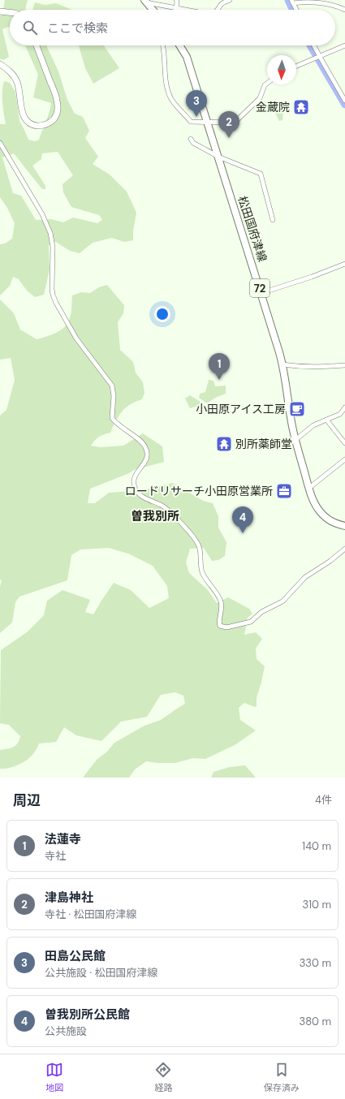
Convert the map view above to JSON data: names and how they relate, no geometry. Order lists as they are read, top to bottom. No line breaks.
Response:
{"streets":{"main road":["松田国府津線","72"]},"districts":["曽我別所"],"places":{"temple":["金蔵院","別所薬師堂"],"cafe":["小田原アイス工房"],"office":["ロードリサーチ小田原営業所"]},"north":"bottom","page":{"search":"ここで検索","pins":["3","2","1","4"],"heading":["周辺","4件"],"list":[{"mark":"1","name":"法蓮寺","note":"寺社","value":"140 m"},{"mark":"2","name":"津島神社","note":"寺社 · 松田国府津線","value":"310 m"},{"mark":"3","name":"田島公民館","note":"公共施設 · 松田国府津線","value":"330 m"},{"mark":"4","name":"曽我別所公民館","note":"公共施設","value":"380 m"}],"nav":["地図","経路","保存済み"]}}
